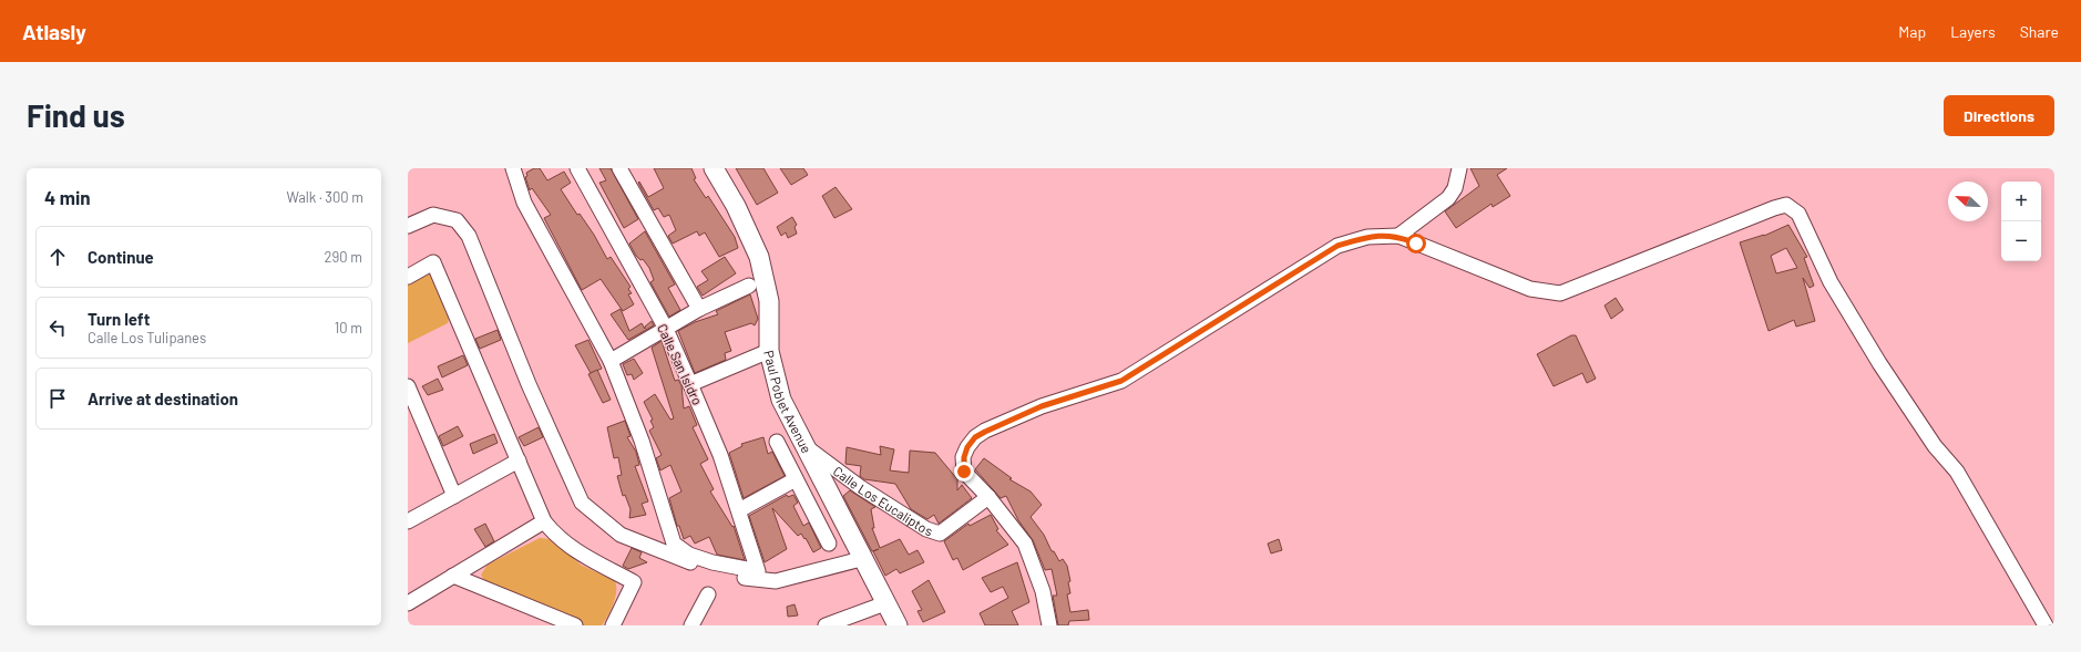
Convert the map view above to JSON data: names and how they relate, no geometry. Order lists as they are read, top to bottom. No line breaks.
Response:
{"streets":{"main road":["Paul Poblet Avenue"],"street":["Calle San Isidro","Calle Los Eucaliptos"]},"crossings":[["Paul Poblet Avenue","Calle Los Eucaliptos"]],"north":"top left","page":{"header":"Atlasly","nav":["Map","Layers","Share"],"buttons":"Directions","title":"Find us","heading":["4 min","Walk · 300 m"],"map_buttons":["+","−"],"list":[["Continue","290 m"],["Turn left","Calle Los Tulipanes","10 m"],"Arrive at destination"]}}
